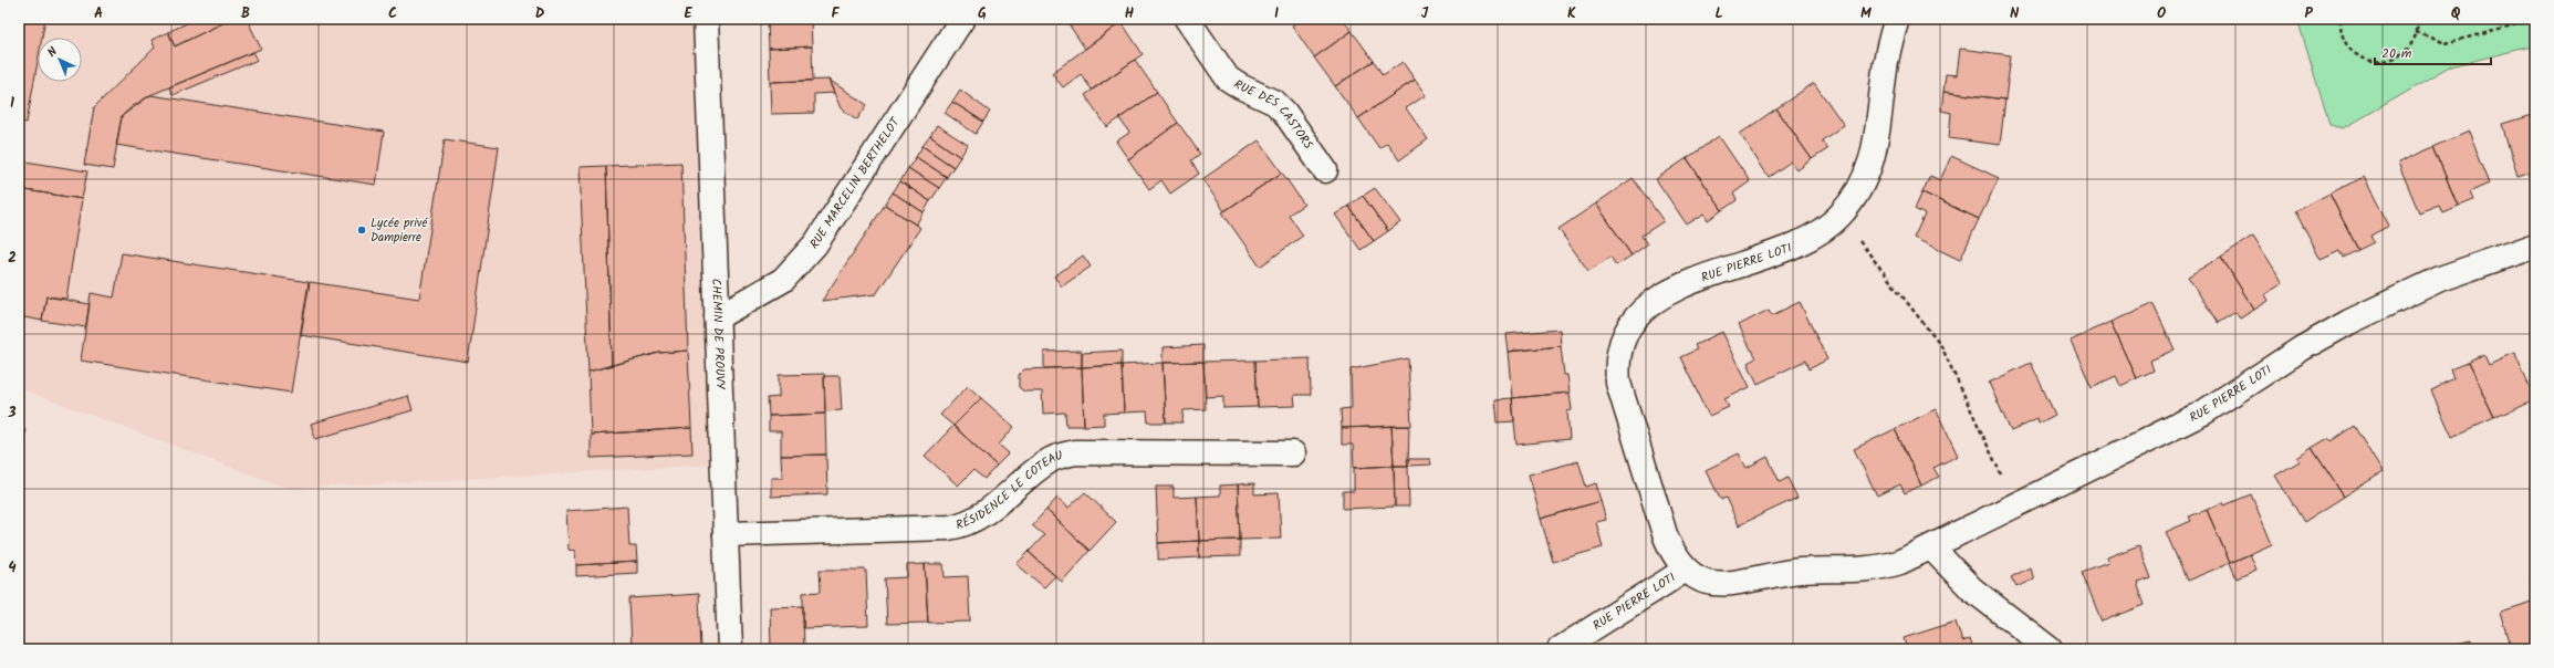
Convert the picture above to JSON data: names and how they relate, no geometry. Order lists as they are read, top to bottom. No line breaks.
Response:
{"streets":{"street":["RUE DES CASTORS","RUE MARCELIN BERTHELOT","RUE PIERRE LOTI","CHEMIN DE PROUVY","RÉSIDENCE LE COTEAU"]},"crossings":[["RUE MARCELIN BERTHELOT","CHEMIN DE PROUVY"],["CHEMIN DE PROUVY","RÉSIDENCE LE COTEAU"]],"places":["Lycée privé Dampierre"],"scale_bar":"20 m","north":"top left","grid":{"columns":["A","B","C","D","E","F","G","H","I","J","K","L","M","N","O","P","Q"],"rows":["1","2","3","4"]}}
